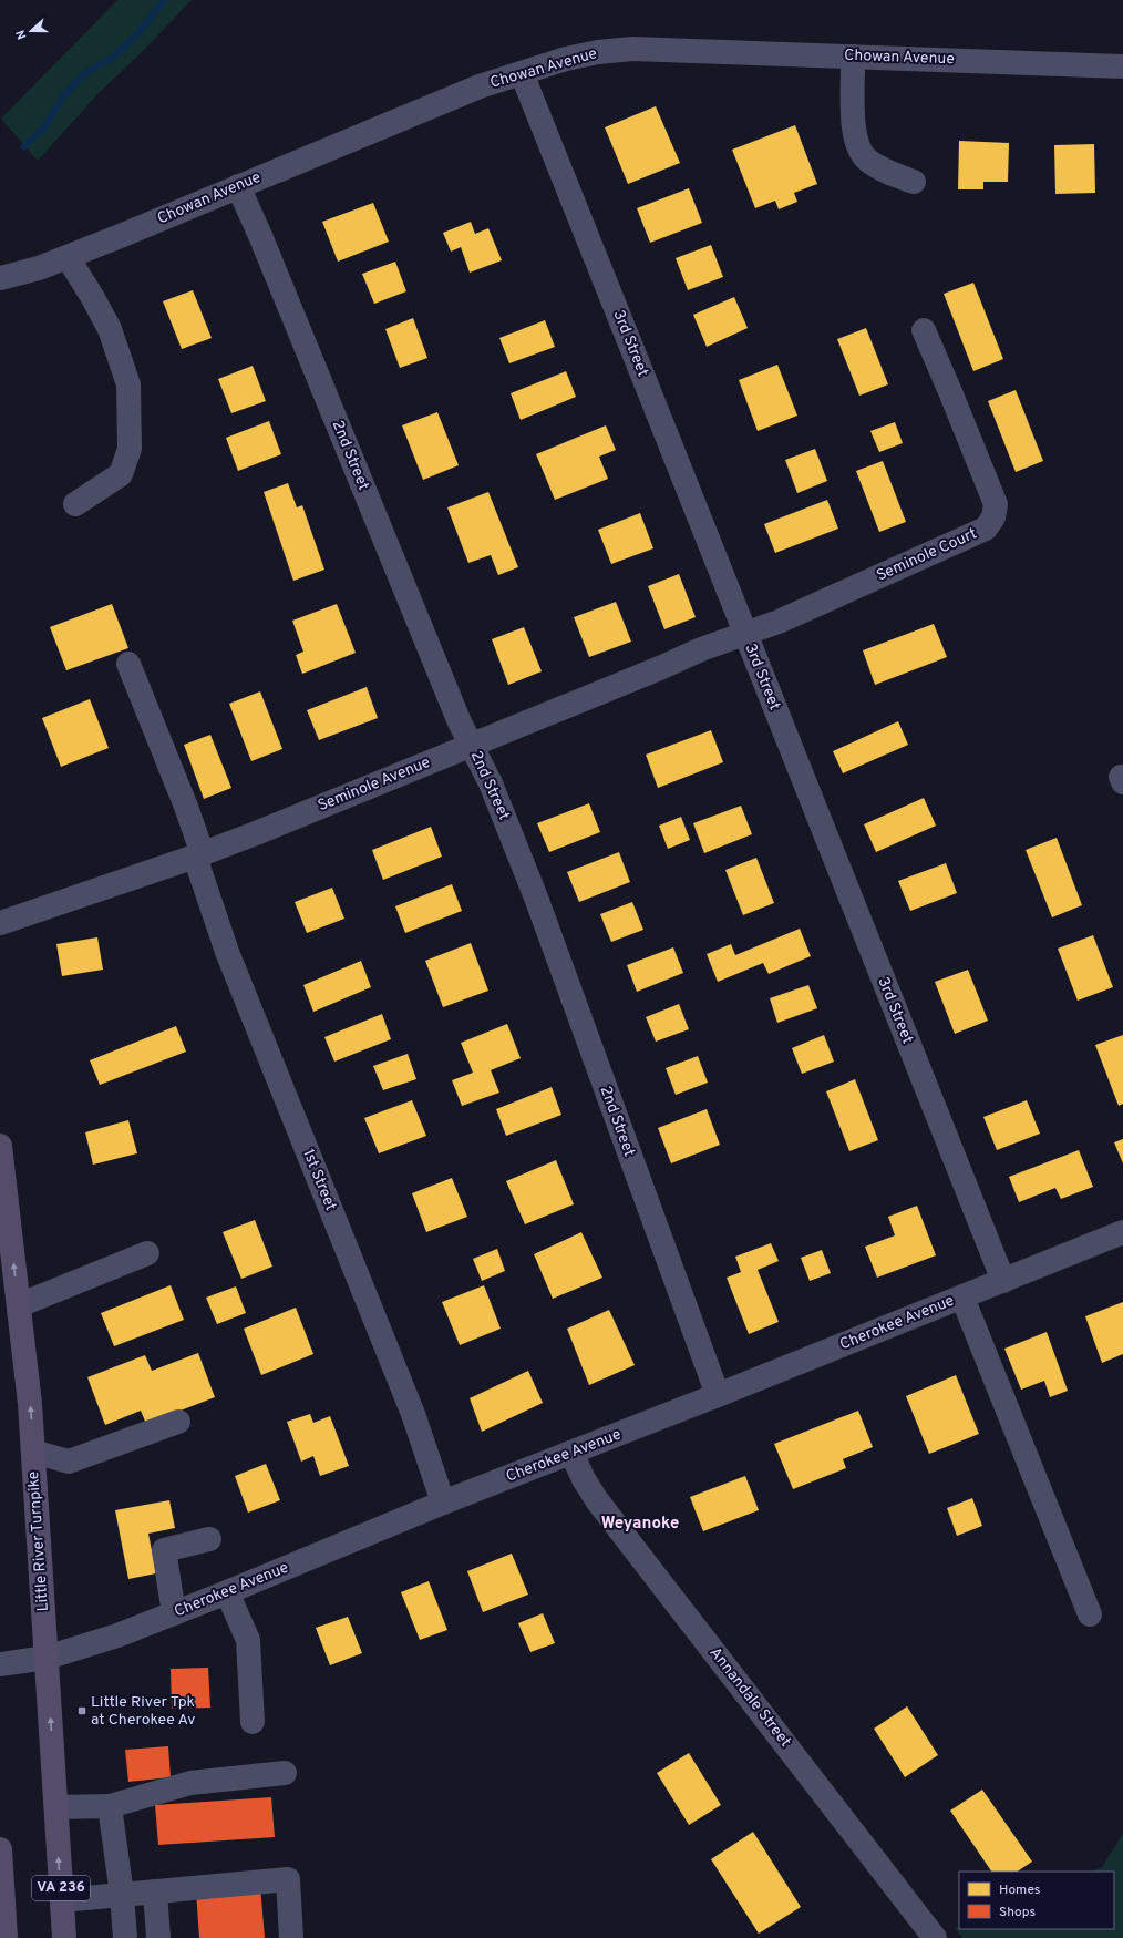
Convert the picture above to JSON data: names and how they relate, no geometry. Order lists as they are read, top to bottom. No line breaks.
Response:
{"streets":{"main road":["Little River Turnpike","VA 236"],"street":["Chowan Avenue","3rd Street","2nd Street","Seminole Court","Seminole Avenue","1st Street","Cherokee Avenue","Annandale Street"]},"crossings":[["Chowan Avenue","3rd Street"],["Chowan Avenue","2nd Street"],["3rd Street","Seminole Court"],["3rd Street","Seminole Avenue"],["3rd Street","Cherokee Avenue"],["2nd Street","Seminole Avenue"],["2nd Street","Cherokee Avenue"],["Seminole Court","Seminole Avenue"],["Seminole Avenue","1st Street"],["1st Street","Cherokee Avenue"],["Cherokee Avenue","Little River Turnpike"],["Cherokee Avenue","Annandale Street"]],"one_way":["Little River Turnpike"],"districts":["Weyanoke"],"places":{"transit":["Little River Tpk at Cherokee Av"]},"legend":["Homes","Shops"],"north":"left"}
